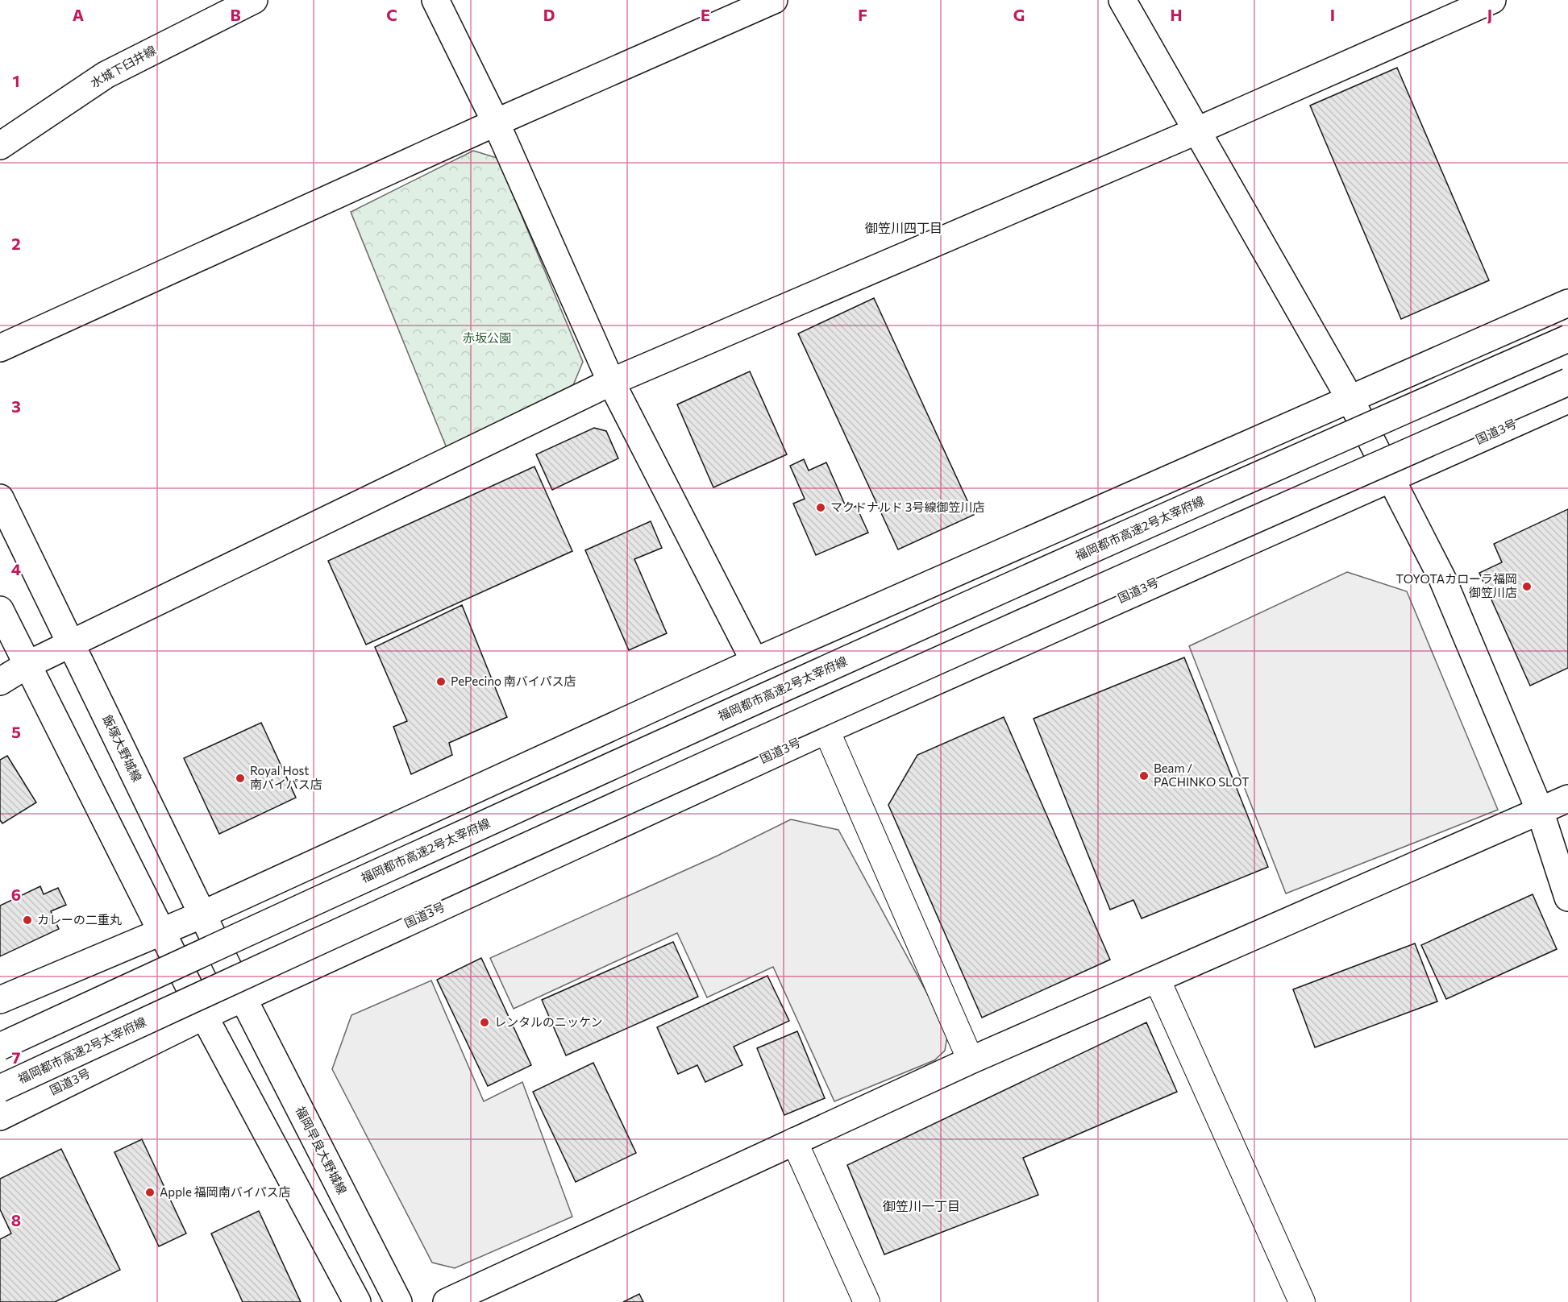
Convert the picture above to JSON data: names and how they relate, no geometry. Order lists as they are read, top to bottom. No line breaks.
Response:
{"streets":{"main road":["水城下臼井線","国道3号","福岡都市高速2号太宰府線","飯塚大野城線","福岡早良大野城線"]},"crossings":[["国道3号","飯塚大野城線"],["国道3号","福岡早良大野城線"],["飯塚大野城線","福岡早良大野城線"]],"districts":["御笠川四丁目","御笠川一丁目"],"parks":["赤坂公園"],"places":["マクドナルド 3号線御笠川店","TOYOTAカローラ福岡 御笠川店","PePecino 南バイパス店","Beam / PACHINKO SLOT","Royal Host 南バイパス店","カレーの二重丸","レンタルのニッケン","Apple 福岡南バイパス店"],"grid":{"columns":["A","B","C","D","E","F","G","H","I","J"],"rows":["1","2","3","4","5","6","7","8"]}}
